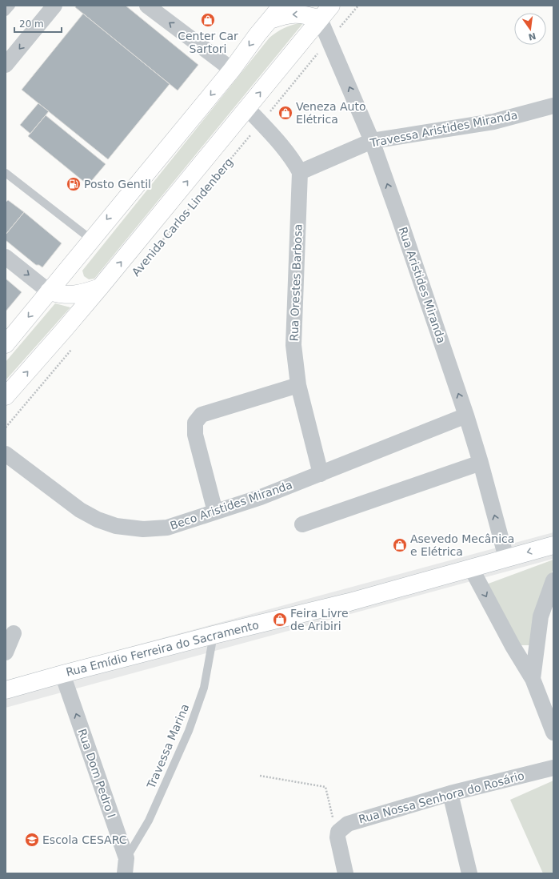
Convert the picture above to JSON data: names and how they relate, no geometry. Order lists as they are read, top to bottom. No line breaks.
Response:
{"streets":{"main road":["Avenida Carlos Lindenberg","Rua Emídio Ferreira do Sacramento"],"street":["Travessa Aristides Miranda","Rua Orestes Barbosa","Rua Aristides Miranda","Beco Aristides Miranda","Rua Dom Pedro I","Rua Nossa Senhora do Rosário"],"lane":["Travessa Marina"]},"crossings":[["Travessa Aristides Miranda","Rua Orestes Barbosa"],["Travessa Aristides Miranda","Rua Aristides Miranda"],["Avenida Carlos Lindenberg","Rua Aristides Miranda"],["Rua Orestes Barbosa","Beco Aristides Miranda"],["Rua Aristides Miranda","Beco Aristides Miranda"],["Rua Aristides Miranda","Rua Emídio Ferreira do Sacramento"],["Rua Emídio Ferreira do Sacramento","Travessa Marina"],["Rua Emídio Ferreira do Sacramento","Rua Dom Pedro I"],["Travessa Marina","Rua Dom Pedro I"]],"one_way":["Rua Aristides Miranda","Rua Dom Pedro I"],"places":{"shop":["Center Car Sartori","Veneza Auto Elétrica","Asevedo Mecânica e Elétrica","Feira Livre de Aribiri"],"fuel station":["Posto Gentil"],"school or university":["Escola CESARC"]},"scale_bar":"20 m","north":"bottom"}
